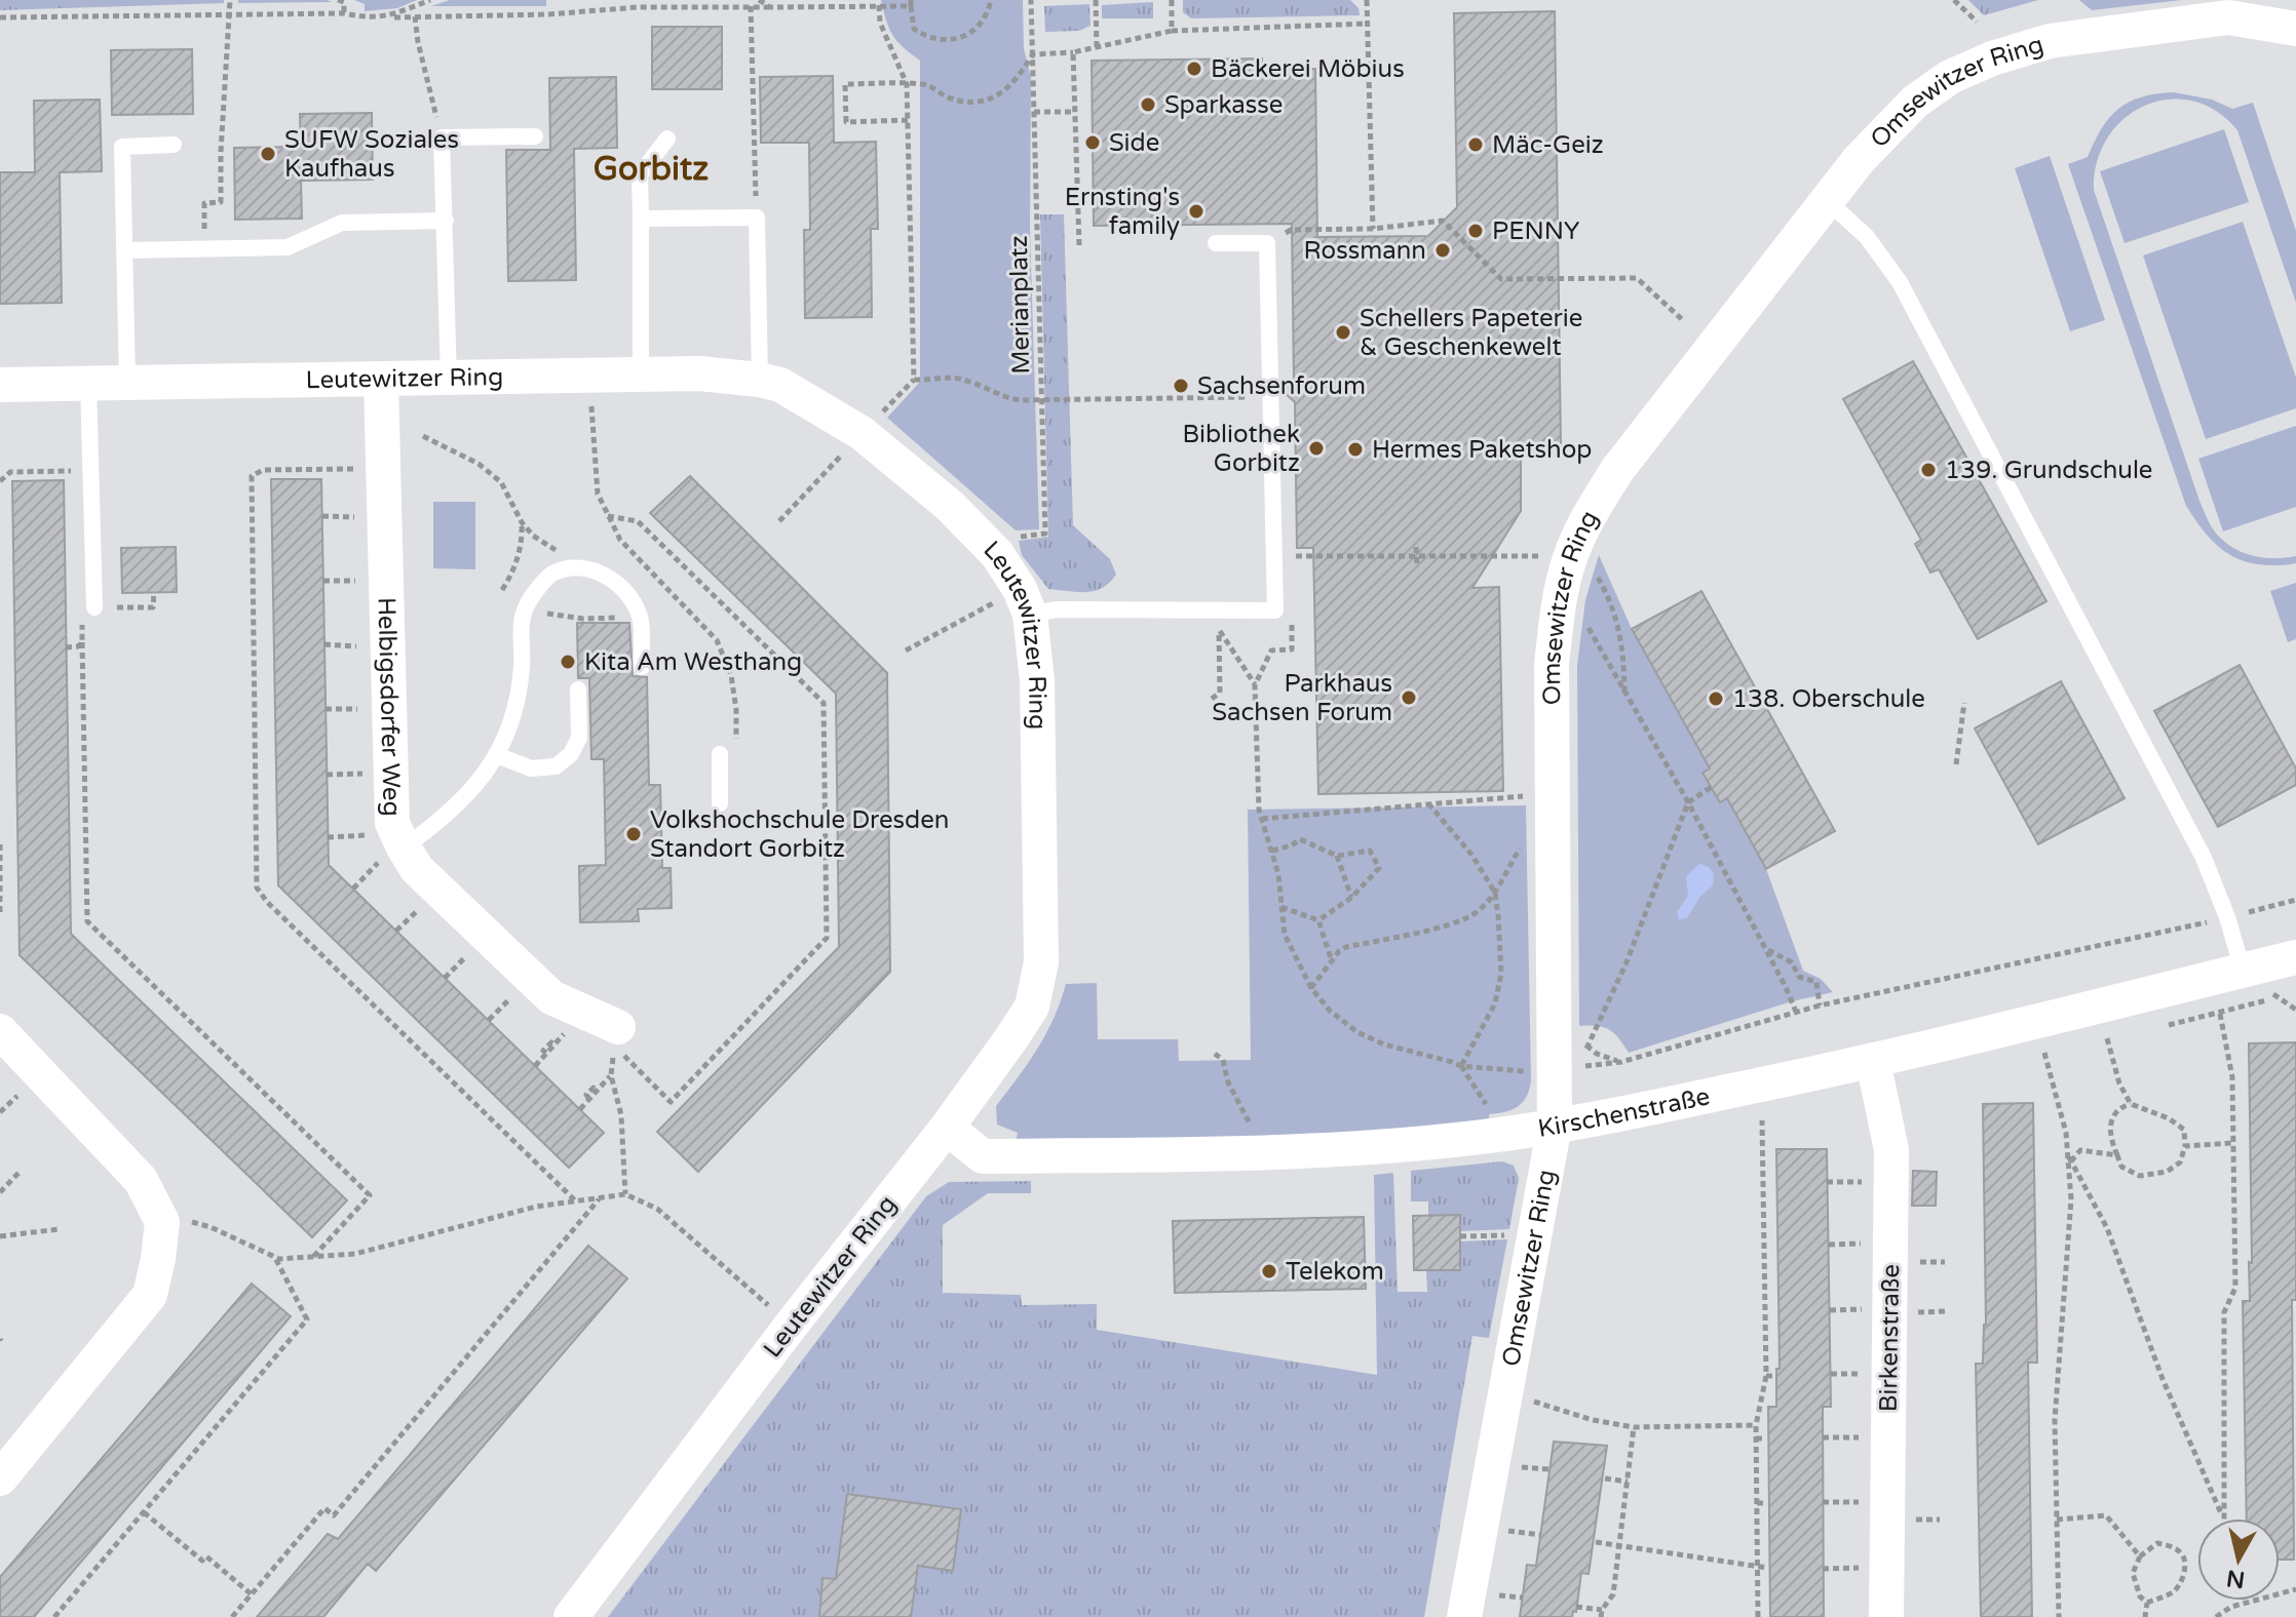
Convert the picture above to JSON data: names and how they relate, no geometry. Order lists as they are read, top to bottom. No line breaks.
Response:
{"streets":{"street":["Omsewitzer Ring","Leutewitzer Ring","Helbigsdorfer Weg","Kirschenstraße","Birkenstraße"],"path":["Merianplatz"]},"crossings":[["Omsewitzer Ring","Kirschenstraße"],["Leutewitzer Ring","Helbigsdorfer Weg"],["Leutewitzer Ring","Kirschenstraße"],["Kirschenstraße","Birkenstraße"]],"districts":["Gorbitz"],"places":["Bäckerei Möbius","Sparkasse","Side","Mäc-Geiz","SUFW Soziales Kaufhaus","Ernsting's family","PENNY","Rossmann","Schellers Papeterie & Geschenkewelt","Sachsenforum","Bibliothek Gorbitz","Hermes Paketshop","139. Grundschule","Kita Am Westhang","Parkhaus Sachsen Forum","138. Oberschule","Volkshochschule Dresden Standort Gorbitz","Telekom"],"north":"bottom"}
